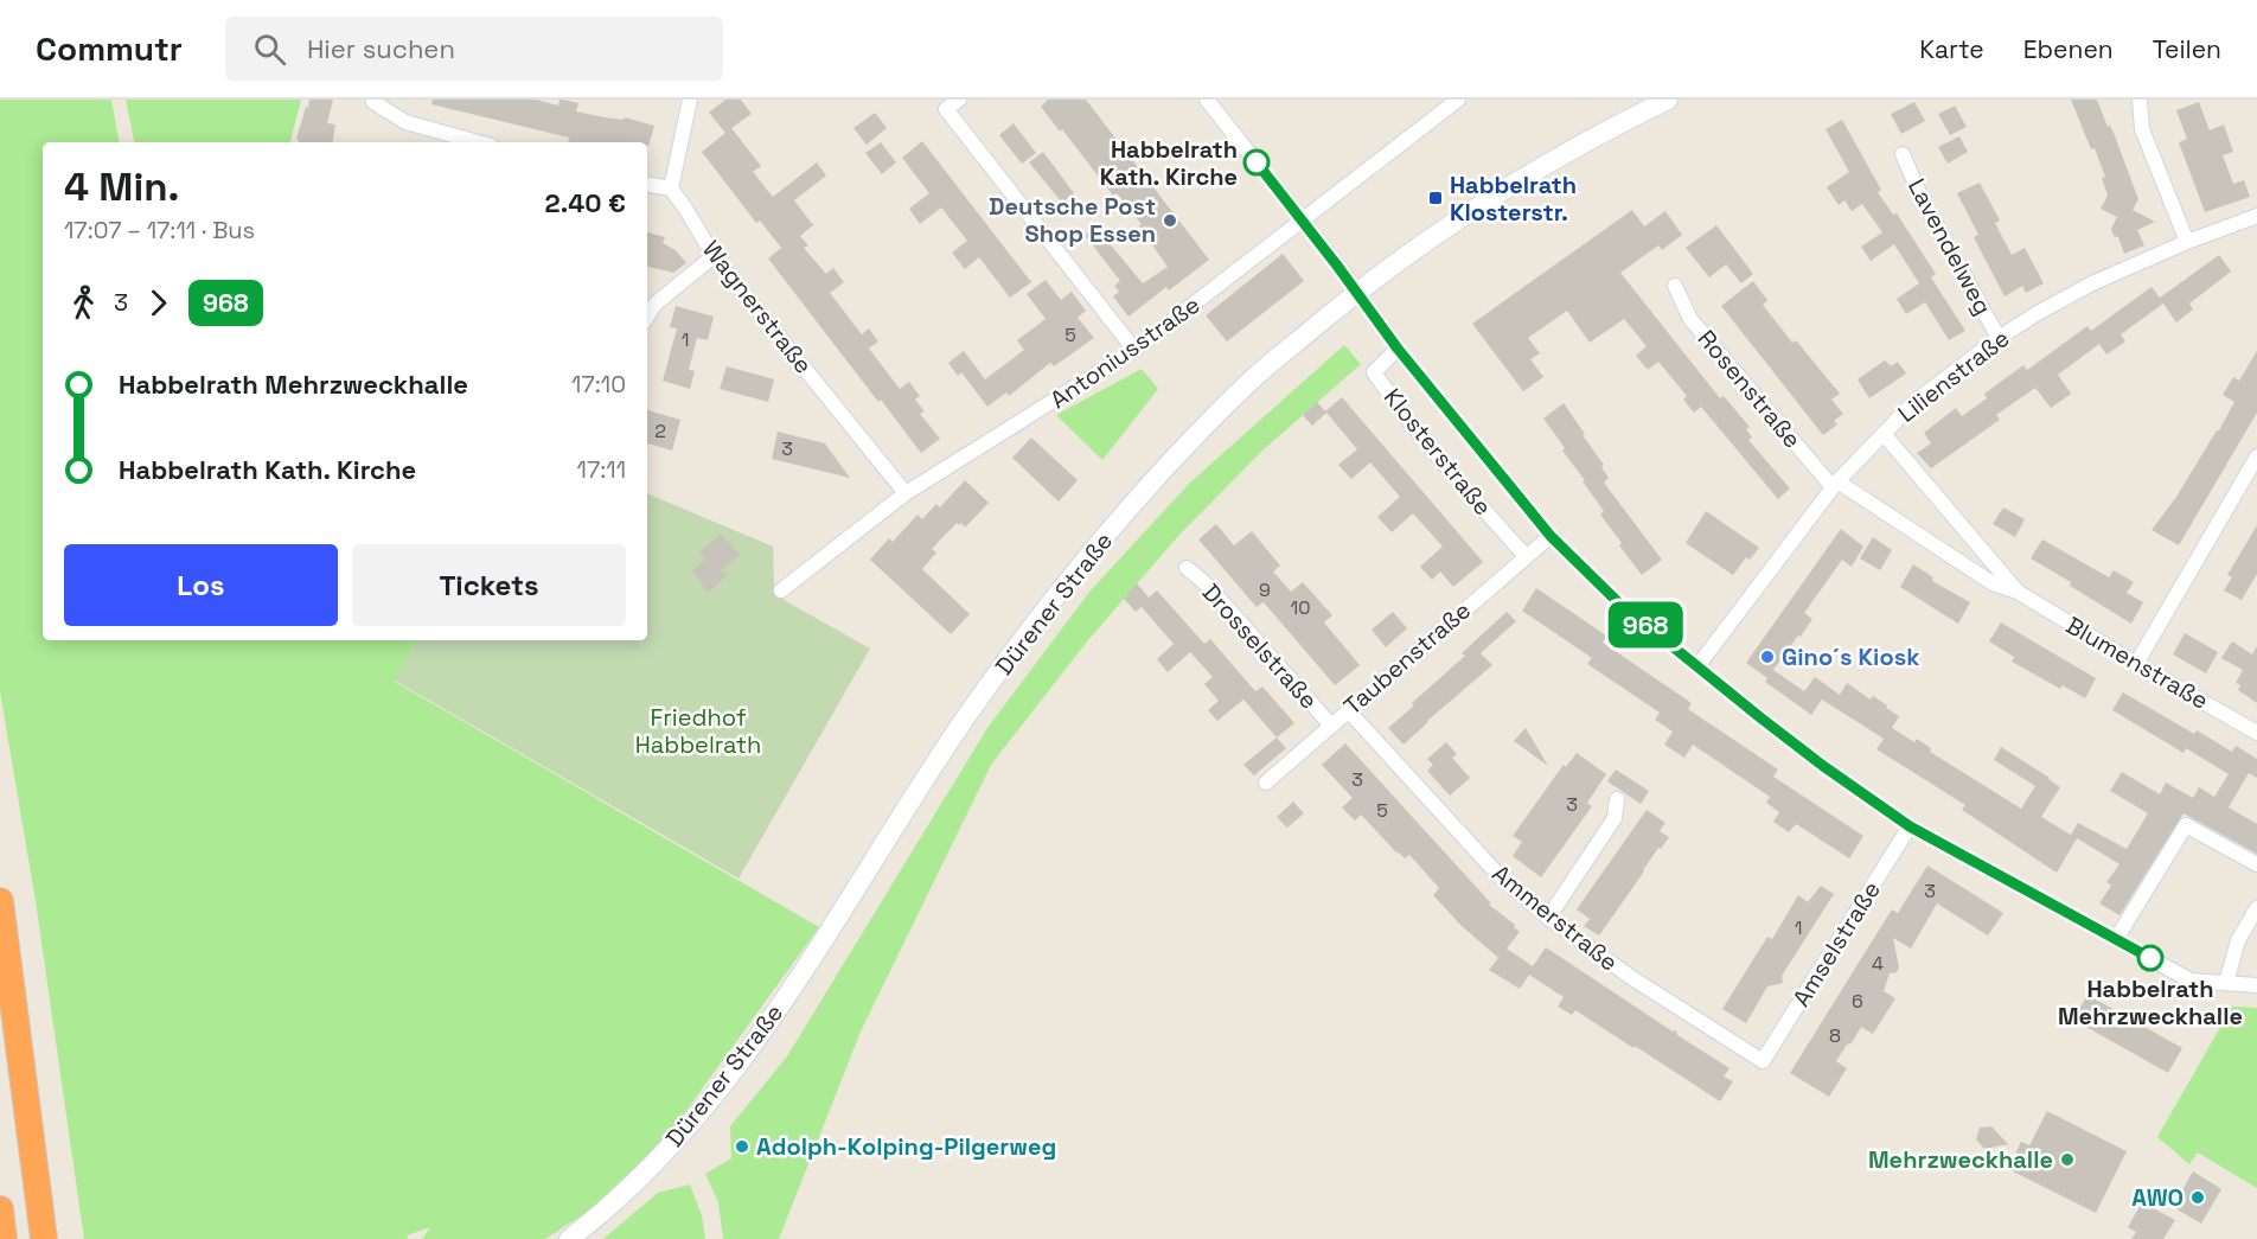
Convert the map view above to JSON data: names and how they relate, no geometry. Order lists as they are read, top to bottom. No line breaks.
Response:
{"streets":{"main road":["Dürener Straße"],"street":["Lavendelweg","Wagnerstraße","Antoniusstraße","Lilienstraße","Rosenstraße","Klosterstraße","Drosselstraße","Taubenstraße","Blumenstraße","Ammerstraße","Amselstraße"]},"crossings":[["Lavendelweg","Lilienstraße"],["Wagnerstraße","Antoniusstraße"],["Antoniusstraße","Klosterstraße"],["Lilienstraße","Rosenstraße"],["Lilienstraße","Klosterstraße"],["Lilienstraße","Blumenstraße"],["Rosenstraße","Blumenstraße"],["Klosterstraße","Dürener Straße"],["Klosterstraße","Taubenstraße"],["Klosterstraße","Amselstraße"],["Drosselstraße","Taubenstraße"],["Taubenstraße","Ammerstraße"],["Ammerstraße","Amselstraße"]],"parks":["Friedhof Habbelrath"],"places":{"other":["Habbelrath Kath. Kirche","Deutsche Post Shop Essen","Gino´s Kiosk","Habbelrath Mehrzweckhalle","Adolph-Kolping-Pilgerweg","Mehrzweckhalle","AWO"],"transit":["Habbelrath Klosterstr."]},"lines":["bus line 968"],"house_numbers":["5","1","2","3","9","10","3","3","5","3","1","4","6","8"],"page":{"header":"Commutr","search":"Hier suchen","nav":["Karte","Ebenen","Teilen"],"on_map":"968","heading":["4 Min.","17:07 – 17:11 · Bus","2.40 €"],"legs":["3","968"],"list":[{"name":"Habbelrath Mehrzweckhalle","value":"17:10"},{"name":"Habbelrath Kath. Kirche","value":"17:11"}],"buttons":["Los","Tickets"]}}
